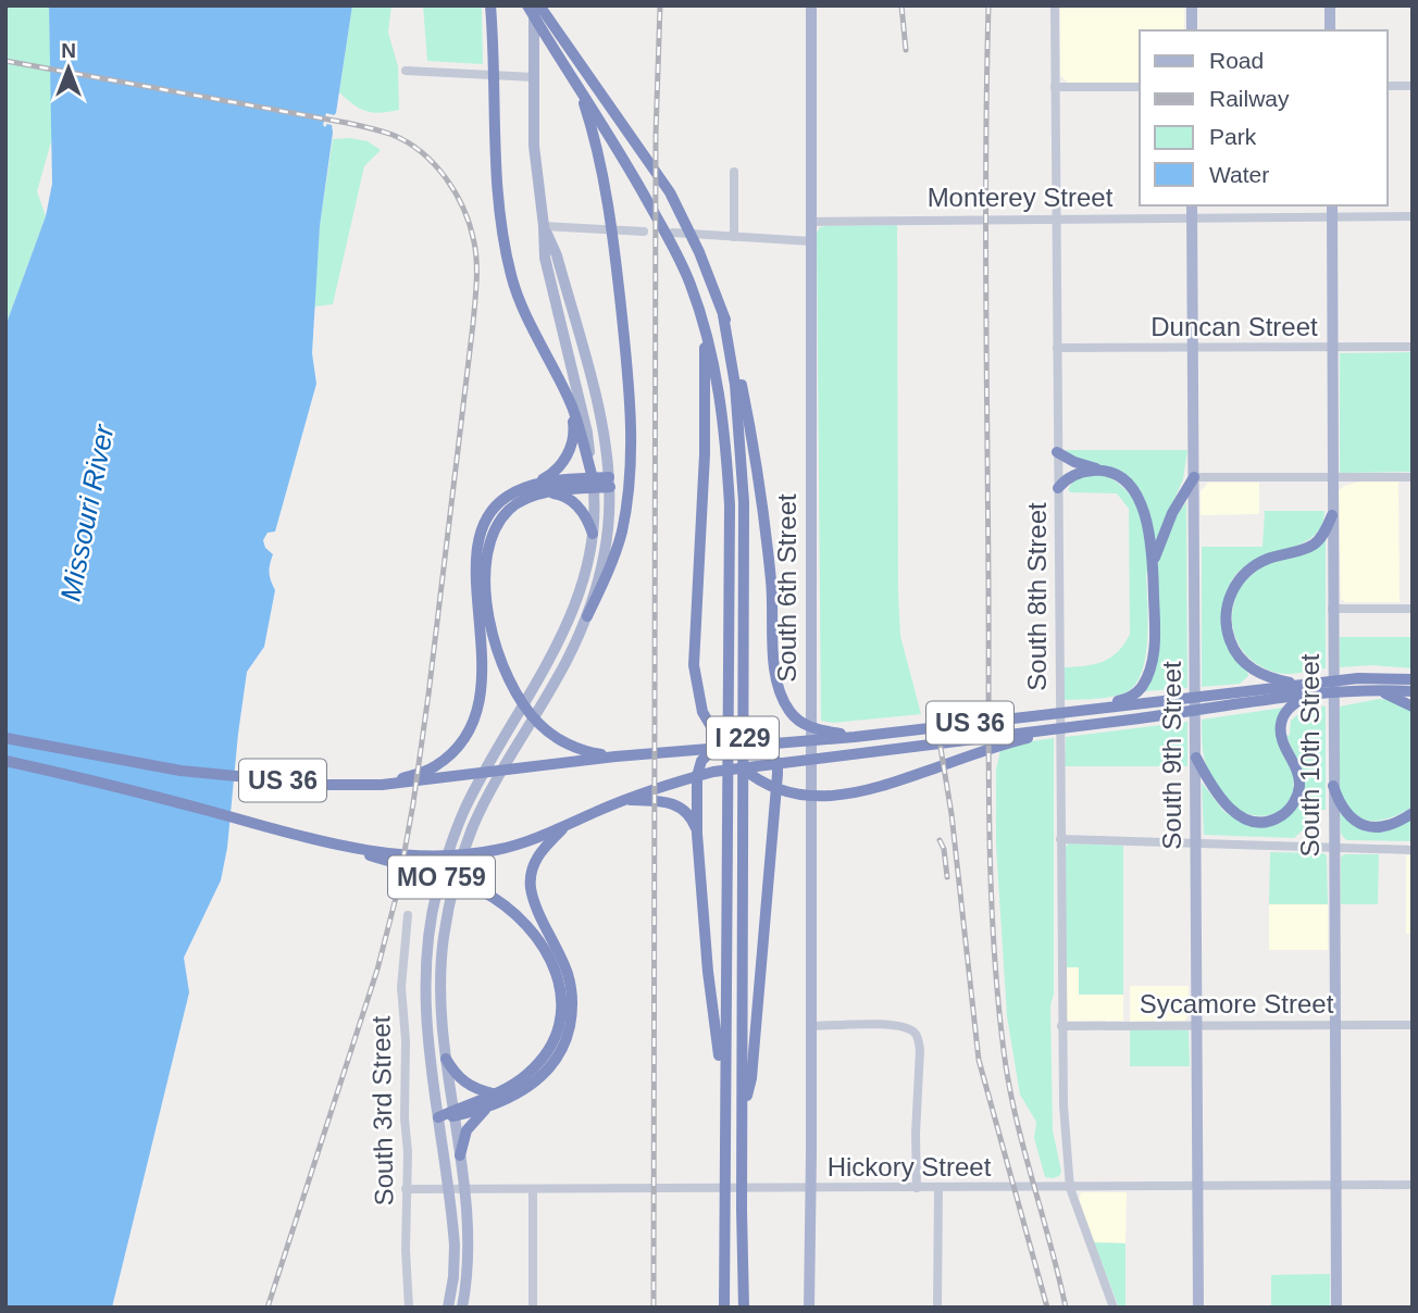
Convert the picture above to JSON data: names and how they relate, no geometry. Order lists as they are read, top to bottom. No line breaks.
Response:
{"streets":{"highway":["US 36","I 229"],"main road":["South 6th Street","South 9th Street","South 10th Street","MO 759"],"street":["Monterey Street","Duncan Street","South 8th Street","Sycamore Street","South 3rd Street","Hickory Street"]},"crossings":[["Monterey Street","South 6th Street"],["Monterey Street","South 8th Street"],["Monterey Street","South 9th Street"],["Monterey Street","South 10th Street"],["Duncan Street","South 8th Street"],["Duncan Street","South 9th Street"],["Duncan Street","South 10th Street"],["South 6th Street","Hickory Street"],["South 8th Street","Sycamore Street"],["South 8th Street","Hickory Street"],["South 9th Street","Sycamore Street"],["South 9th Street","Hickory Street"],["South 10th Street","Sycamore Street"],["South 10th Street","Hickory Street"],["MO 759","Hickory Street"],["South 3rd Street","Hickory Street"]],"water":["Missouri River"],"legend":["Road","Railway","Park","Water"],"north":"top"}
